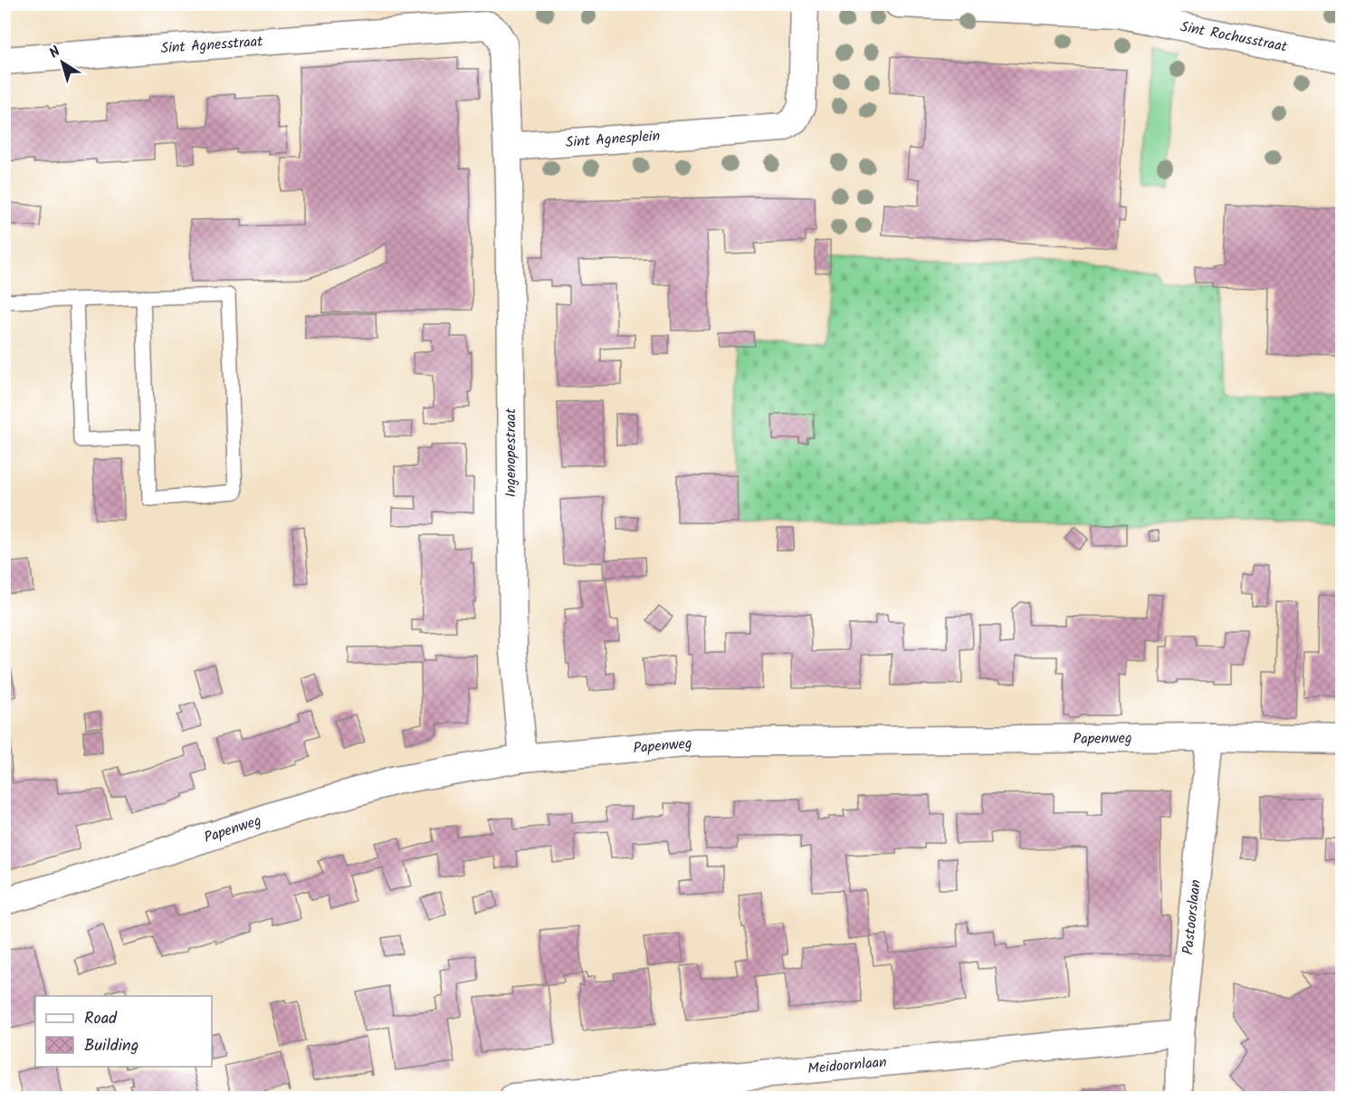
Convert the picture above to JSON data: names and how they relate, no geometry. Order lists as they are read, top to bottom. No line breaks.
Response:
{"streets":{"street":["Sint Rochusstraat","Sint Agnesstraat","Sint Agnesplein","Ingenopestraat","Papenweg","Pastoorslaan","Meidoornlaan"]},"crossings":[["Sint Agnesstraat","Sint Agnesplein"],["Sint Agnesstraat","Ingenopestraat"],["Sint Agnesplein","Ingenopestraat"],["Ingenopestraat","Papenweg"],["Papenweg","Pastoorslaan"],["Pastoorslaan","Meidoornlaan"]],"legend":["Road","Building"],"north":"top left"}
